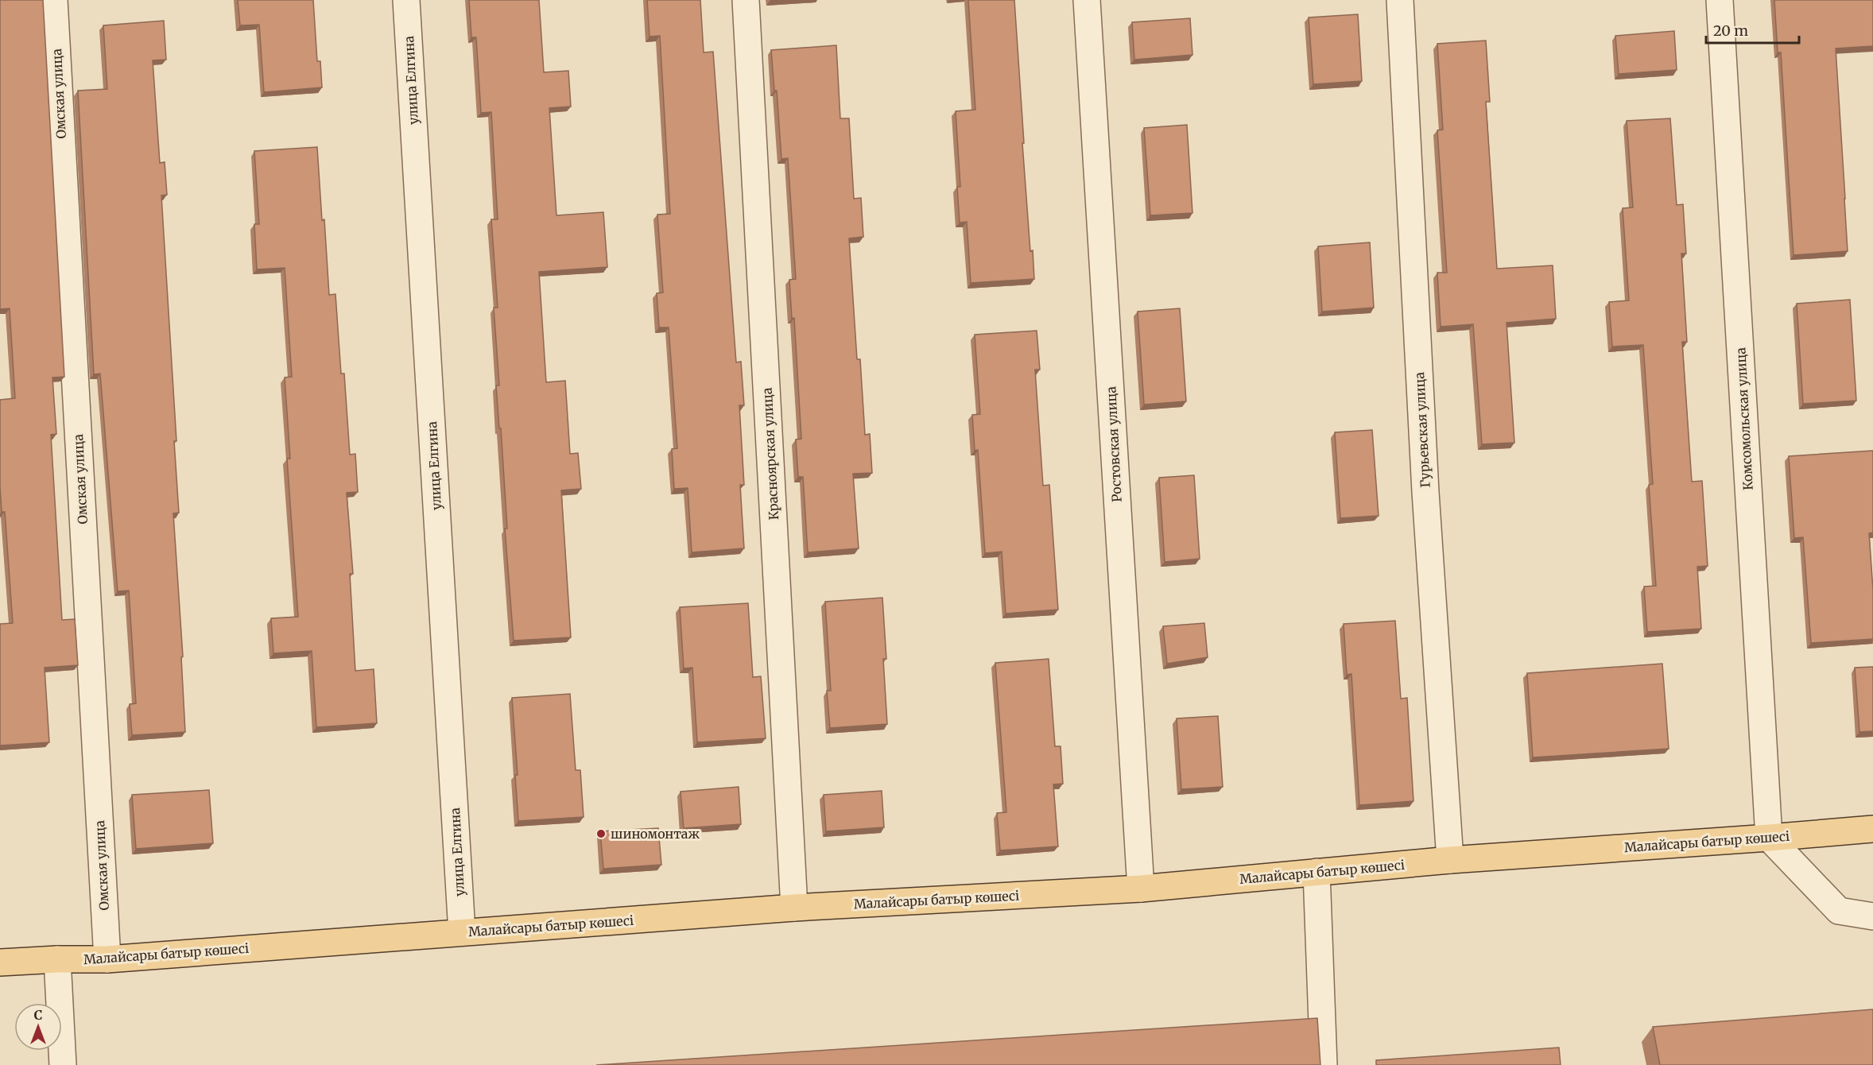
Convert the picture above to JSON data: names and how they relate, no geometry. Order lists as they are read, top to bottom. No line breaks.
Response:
{"streets":{"main road":["Малайсары батыр көшесі"],"street":["улица Елгина","Омская улица","Комсомольская улица","Гурьевская улица","Ростовская улица","Красноярская улица"]},"crossings":[["улица Елгина","Малайсары батыр көшесі"],["Омская улица","Малайсары батыр көшесі"],["Комсомольская улица","Малайсары батыр көшесі"],["Гурьевская улица","Малайсары батыр көшесі"],["Ростовская улица","Малайсары батыр көшесі"],["Красноярская улица","Малайсары батыр көшесі"]],"places":["шиномонтаж"],"scale_bar":"20 m","north":"top"}
